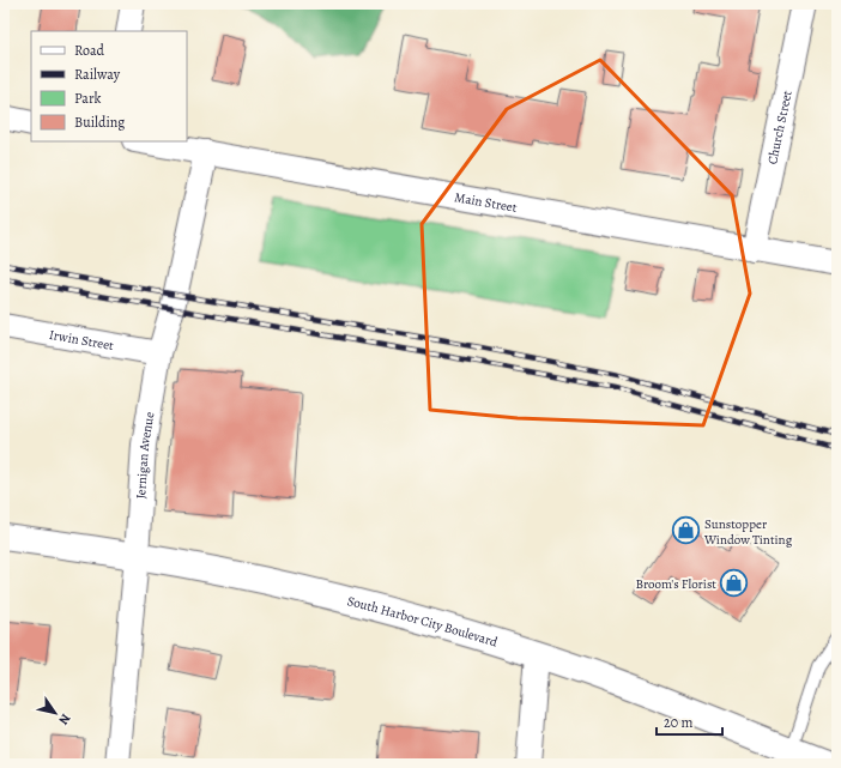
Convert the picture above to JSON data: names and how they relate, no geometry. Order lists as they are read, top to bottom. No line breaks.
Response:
{"streets":{"main road":["South Harbor City Boulevard"],"street":["Church Street","Main Street","Irwin Street","Jernigan Avenue"]},"crossings":[["Church Street","Main Street"],["Main Street","Jernigan Avenue"],["Irwin Street","Jernigan Avenue"],["Jernigan Avenue","South Harbor City Boulevard"]],"places":{"shop":["Sunstopper Window Tinting","Broom's Florist"]},"legend":["Road","Railway","Park","Building"],"scale_bar":"20 m","north":"bottom right"}
